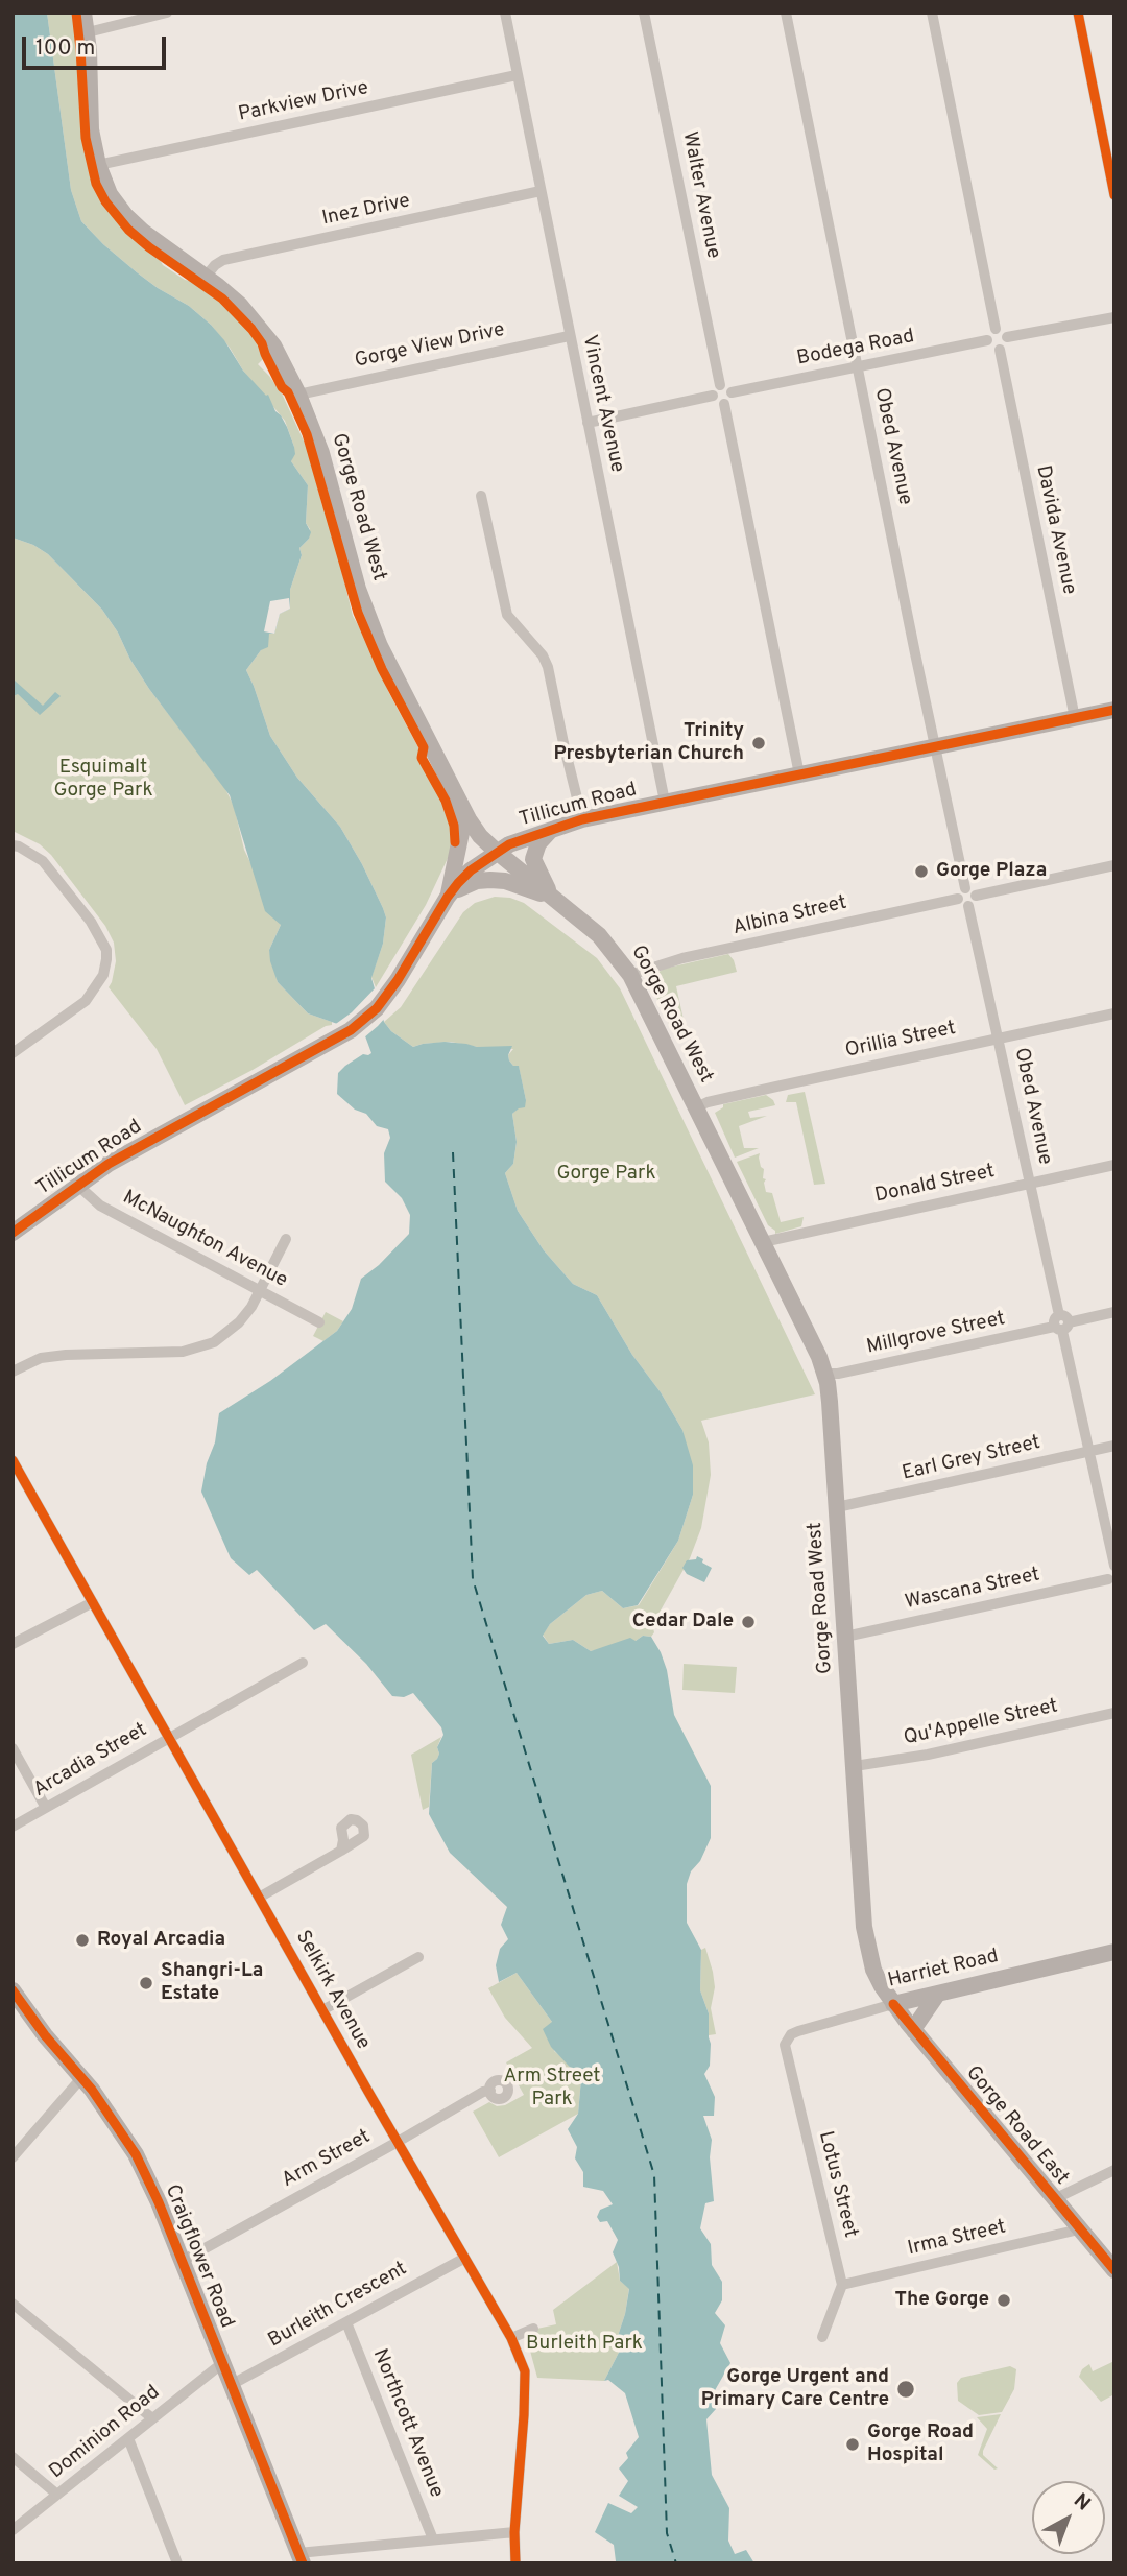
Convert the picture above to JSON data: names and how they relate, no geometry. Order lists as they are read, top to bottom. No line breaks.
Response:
{"streets":{"main road":["Gorge Road West","Tillicum Road","Harriet Road","Gorge Road East","Craigflower Road"],"street":["Parkview Drive","Walter Avenue","Inez Drive","Gorge View Drive","Bodega Road","Vincent Avenue","Obed Avenue","Davida Avenue","Albina Street","Orillia Street","Donald Street","McNaughton Avenue","Millgrove Street","Earl Grey Street","Wascana Street","Qu'Appelle Street","Arcadia Street","Selkirk Avenue","Arm Street","Lotus Street","Irma Street","Burleith Crescent","Northcott Avenue","Dominion Road"]},"crossings":[["Parkview Drive","Vincent Avenue"],["Parkview Drive","Gorge Road West"],["Walter Avenue","Bodega Road"],["Inez Drive","Vincent Avenue"],["Inez Drive","Gorge Road West"],["Gorge View Drive","Vincent Avenue"],["Gorge View Drive","Gorge Road West"],["Bodega Road","Obed Avenue"],["Bodega Road","Davida Avenue"],["Vincent Avenue","Tillicum Road"],["Obed Avenue","Tillicum Road"],["Obed Avenue","Albina Street"],["Obed Avenue","Orillia Street"],["Obed Avenue","Donald Street"],["Obed Avenue","Millgrove Street"],["Obed Avenue","Earl Grey Street"],["Obed Avenue","Wascana Street"],["Gorge Road West","Tillicum Road"],["Gorge Road West","Albina Street"],["Gorge Road West","Orillia Street"],["Gorge Road West","Donald Street"],["Gorge Road West","Millgrove Street"],["Gorge Road West","Earl Grey Street"],["Gorge Road West","Wascana Street"],["Gorge Road West","Qu'Appelle Street"],["Gorge Road West","Harriet Road"],["Gorge Road West","Gorge Road East"],["Davida Avenue","Tillicum Road"],["Tillicum Road","McNaughton Avenue"],["Arcadia Street","Selkirk Avenue"],["Harriet Road","Gorge Road East"],["Harriet Road","Lotus Street"],["Selkirk Avenue","Arm Street"],["Selkirk Avenue","Burleith Crescent"],["Gorge Road East","Irma Street"],["Arm Street","Craigflower Road"],["Lotus Street","Irma Street"],["Craigflower Road","Burleith Crescent"],["Craigflower Road","Dominion Road"],["Burleith Crescent","Northcott Avenue"]],"parks":["Esquimalt Gorge Park","Gorge Park","Arm Street Park","Burleith Park"],"places":["Trinity Presbyterian Church","Gorge Plaza","Cedar Dale","Royal Arcadia","Shangri-La Estate","The Gorge","Gorge Urgent and Primary Care Centre","Gorge Road Hospital"],"scale_bar":"100 m","north":"top right"}
